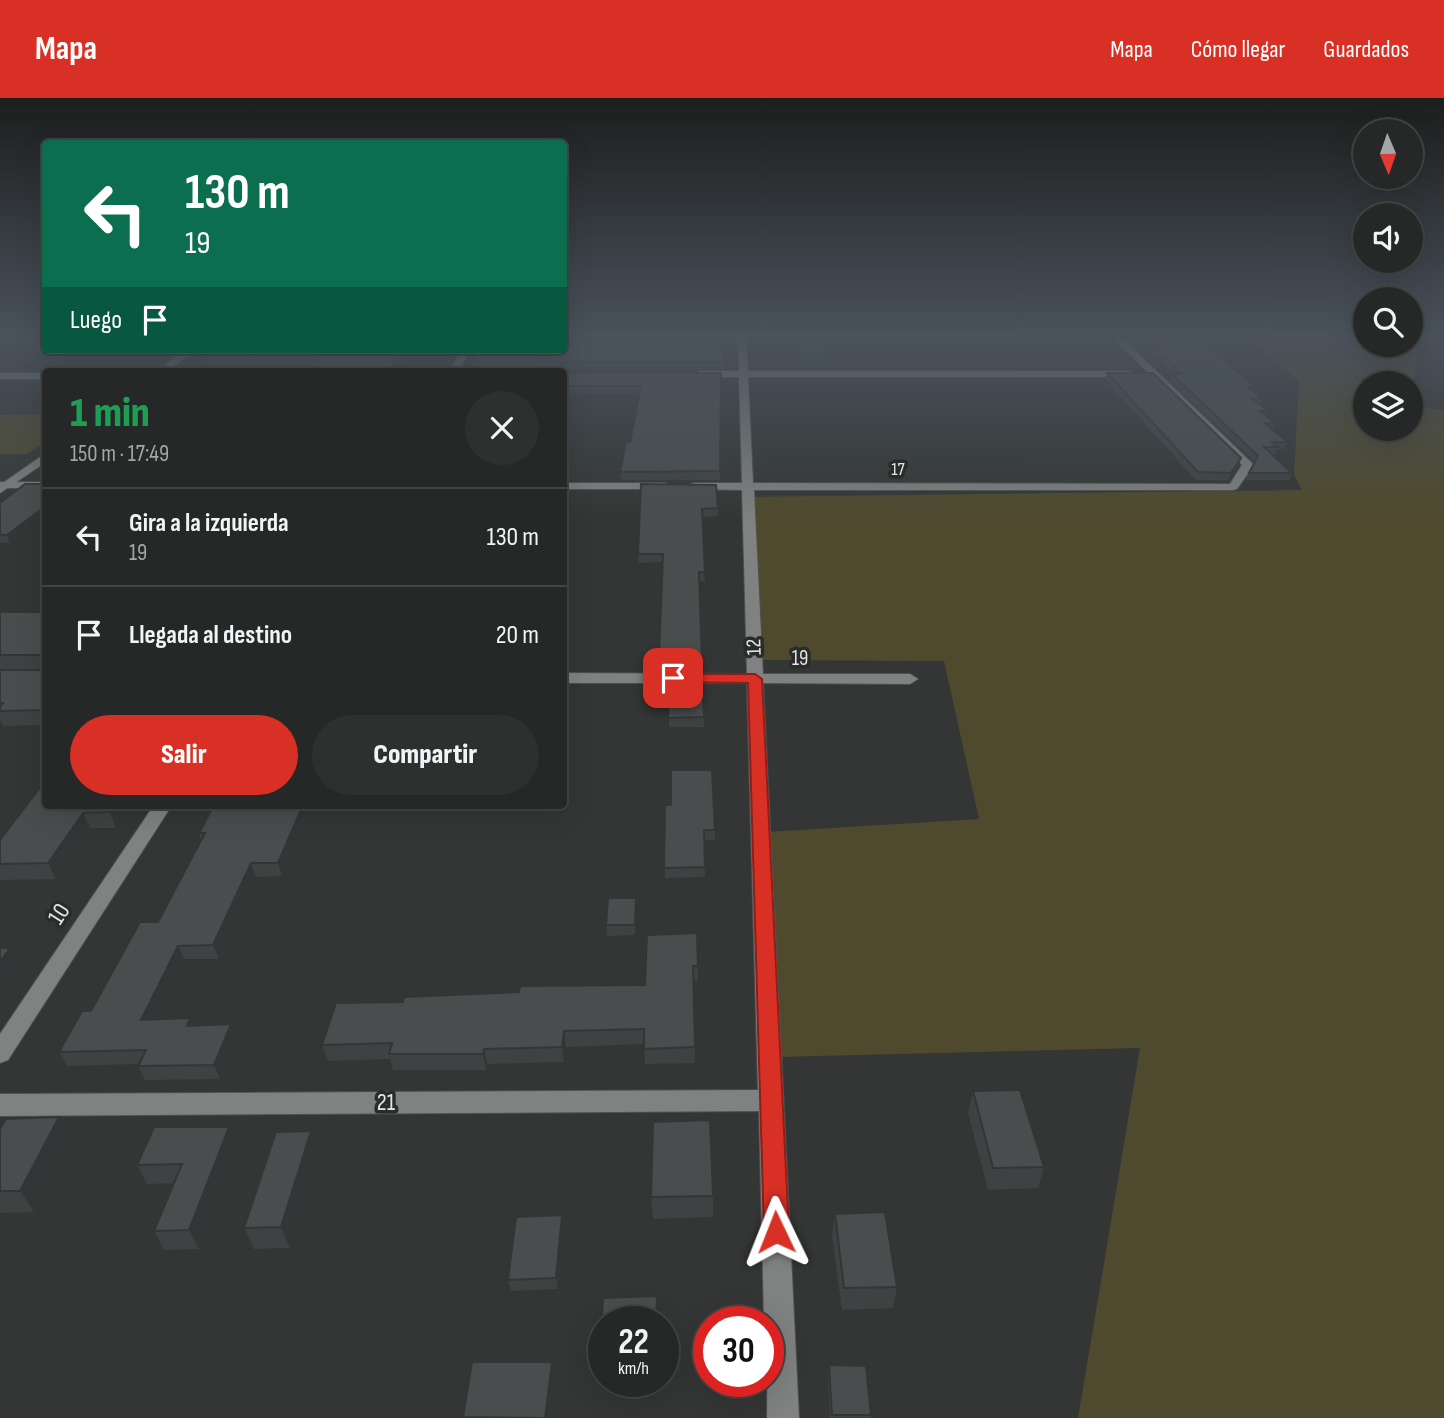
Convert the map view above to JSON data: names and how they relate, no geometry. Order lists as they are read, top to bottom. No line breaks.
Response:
{"streets":{"street":["17","12","19","10","21"]},"crossings":[["17","12"],["12","19"],["12","21"]],"north":"bottom","page":{"header":"Mapa","nav":["Mapa","Cómo llegar","Guardados"],"turn":["130 m","19"],"then":"Luego","heading":["1 min","150 m · 17:49"],"list":[{"name":"Gira a la izquierda","note":"19","value":"130 m"},{"name":"Llegada al destino","value":"20 m"}],"buttons":["Salir","Compartir"],"speed":"22 km/h","limit":"30"}}
